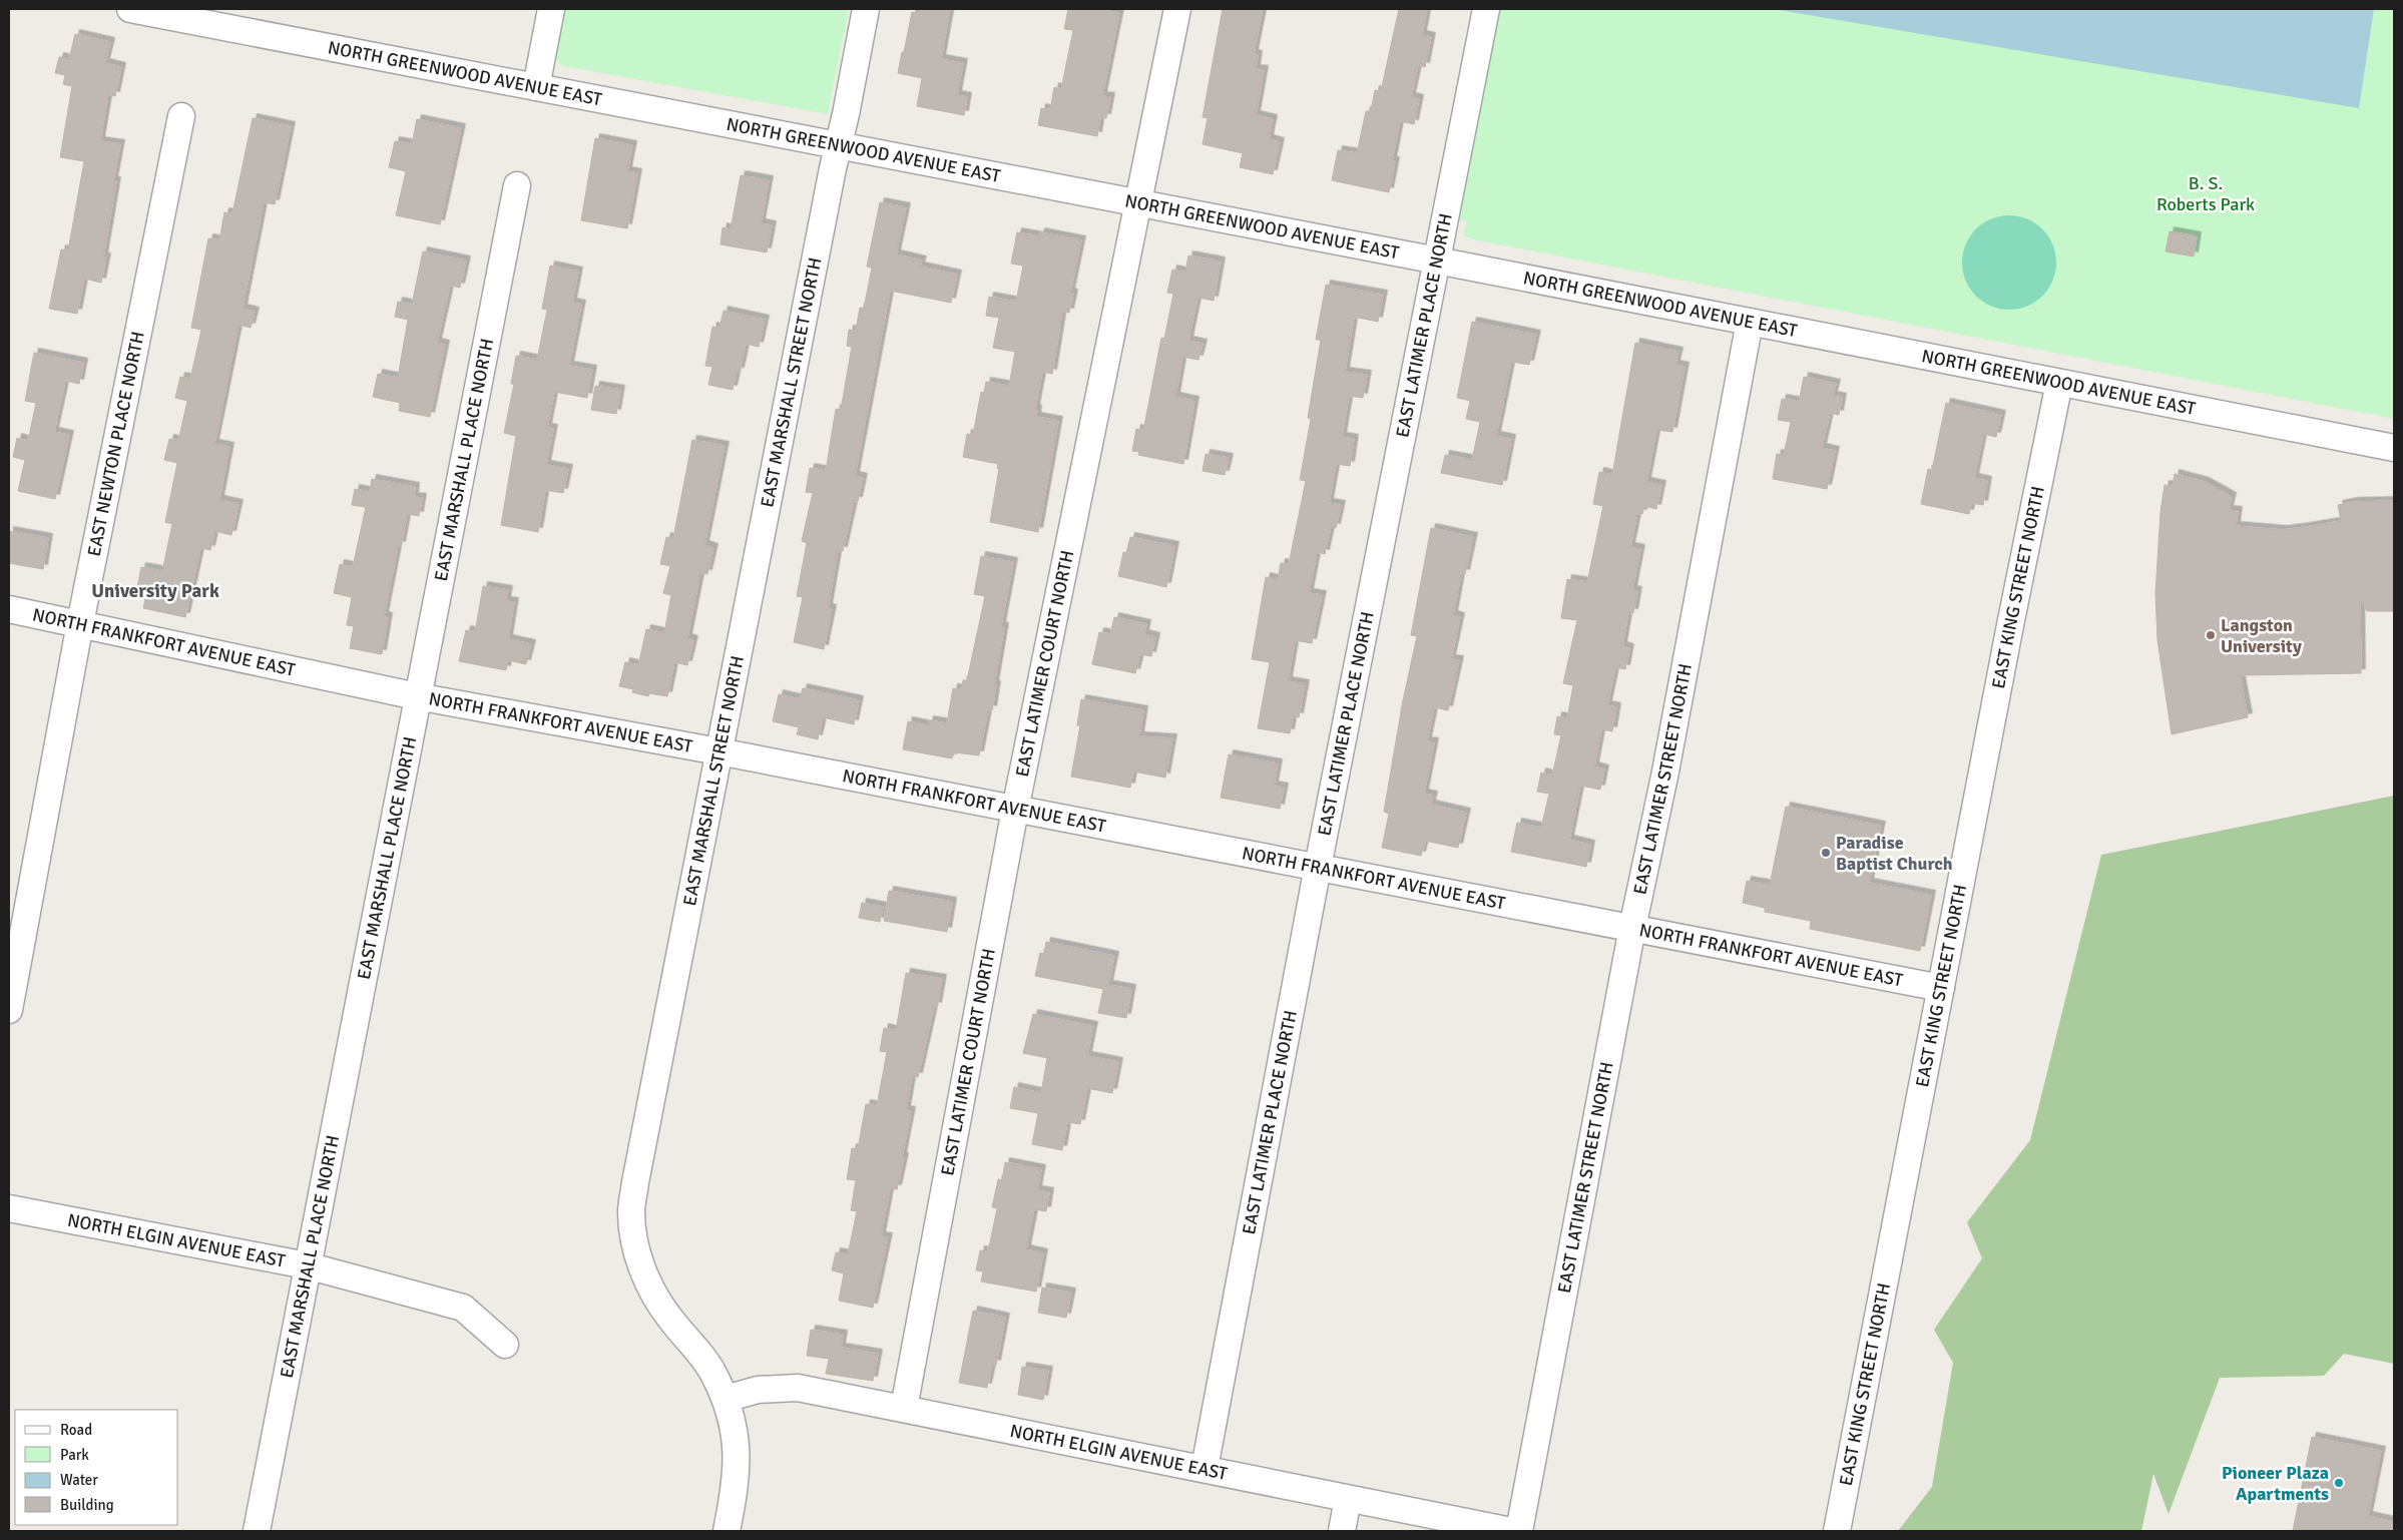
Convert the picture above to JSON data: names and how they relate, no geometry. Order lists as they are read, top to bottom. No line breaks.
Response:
{"streets":{"street":["NORTH GREENWOOD AVENUE EAST","EAST LATIMER PLACE NORTH","EAST MARSHALL STREET NORTH","EAST NEWTON PLACE NORTH","EAST MARSHALL PLACE NORTH","EAST KING STREET NORTH","NORTH FRANKFORT AVENUE EAST","EAST LATIMER COURT NORTH","EAST LATIMER STREET NORTH","NORTH ELGIN AVENUE EAST"]},"crossings":[["NORTH GREENWOOD AVENUE EAST","EAST LATIMER PLACE NORTH"],["NORTH GREENWOOD AVENUE EAST","EAST MARSHALL STREET NORTH"],["NORTH GREENWOOD AVENUE EAST","EAST KING STREET NORTH"],["NORTH GREENWOOD AVENUE EAST","EAST LATIMER COURT NORTH"],["NORTH GREENWOOD AVENUE EAST","EAST LATIMER STREET NORTH"],["EAST LATIMER PLACE NORTH","NORTH FRANKFORT AVENUE EAST"],["EAST LATIMER PLACE NORTH","NORTH ELGIN AVENUE EAST"],["EAST MARSHALL STREET NORTH","NORTH FRANKFORT AVENUE EAST"],["EAST MARSHALL STREET NORTH","NORTH ELGIN AVENUE EAST"],["EAST NEWTON PLACE NORTH","NORTH FRANKFORT AVENUE EAST"],["EAST MARSHALL PLACE NORTH","NORTH FRANKFORT AVENUE EAST"],["EAST MARSHALL PLACE NORTH","NORTH ELGIN AVENUE EAST"],["EAST KING STREET NORTH","NORTH FRANKFORT AVENUE EAST"],["NORTH FRANKFORT AVENUE EAST","EAST LATIMER COURT NORTH"],["NORTH FRANKFORT AVENUE EAST","EAST LATIMER STREET NORTH"],["EAST LATIMER COURT NORTH","NORTH ELGIN AVENUE EAST"]],"districts":["University Park"],"parks":["B. S. Roberts Park"],"places":["Langston University","Paradise Baptist Church","Pioneer Plaza Apartments"],"legend":["Road","Park","Water","Building"]}
